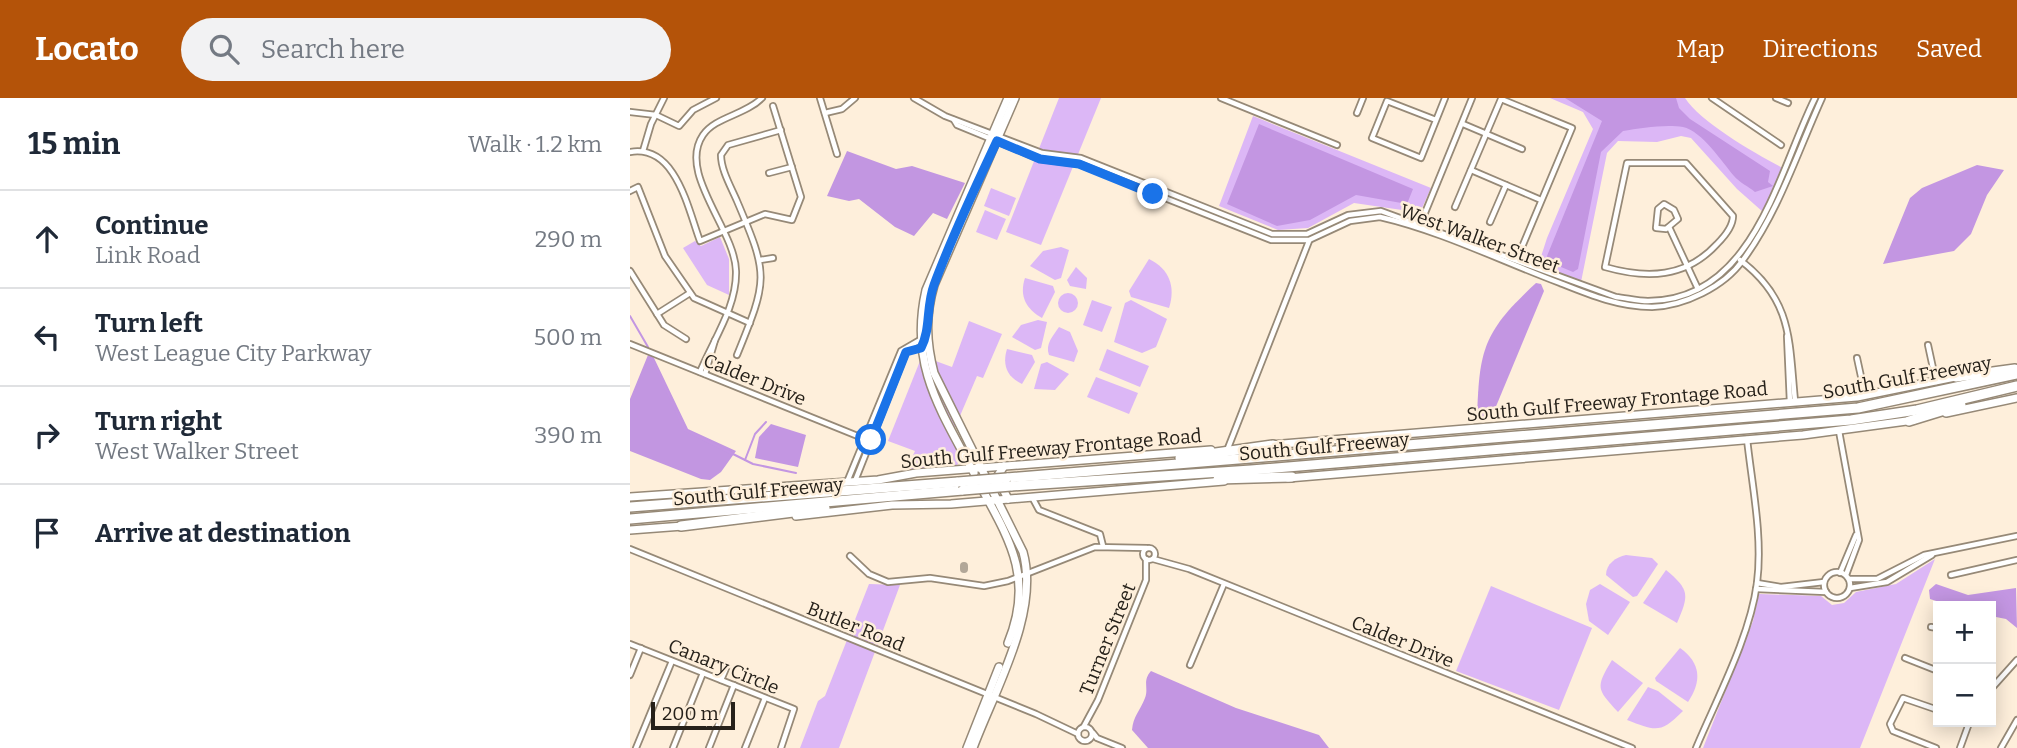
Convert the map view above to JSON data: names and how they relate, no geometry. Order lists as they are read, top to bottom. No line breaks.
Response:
{"streets":{"highway":["South Gulf Freeway"],"main road":["South Gulf Freeway Frontage Road"],"street":["West Walker Street","Calder Drive","Butler Road","Turner Street","Canary Circle"]},"crossings":[["Calder Drive","Turner Street"],["Butler Road","Turner Street"]],"scale_bar":"200 m","page":{"header":"Locato","search":"Search here","nav":["Map","Directions","Saved"],"heading":["15 min","Walk · 1.2 km"],"list":[["Continue","Link Road","290 m"],["Turn left","West League City Parkway","500 m"],["Turn right","West Walker Street","390 m"],"Arrive at destination"],"map_buttons":["+","−"],"scale":"200 m"}}
